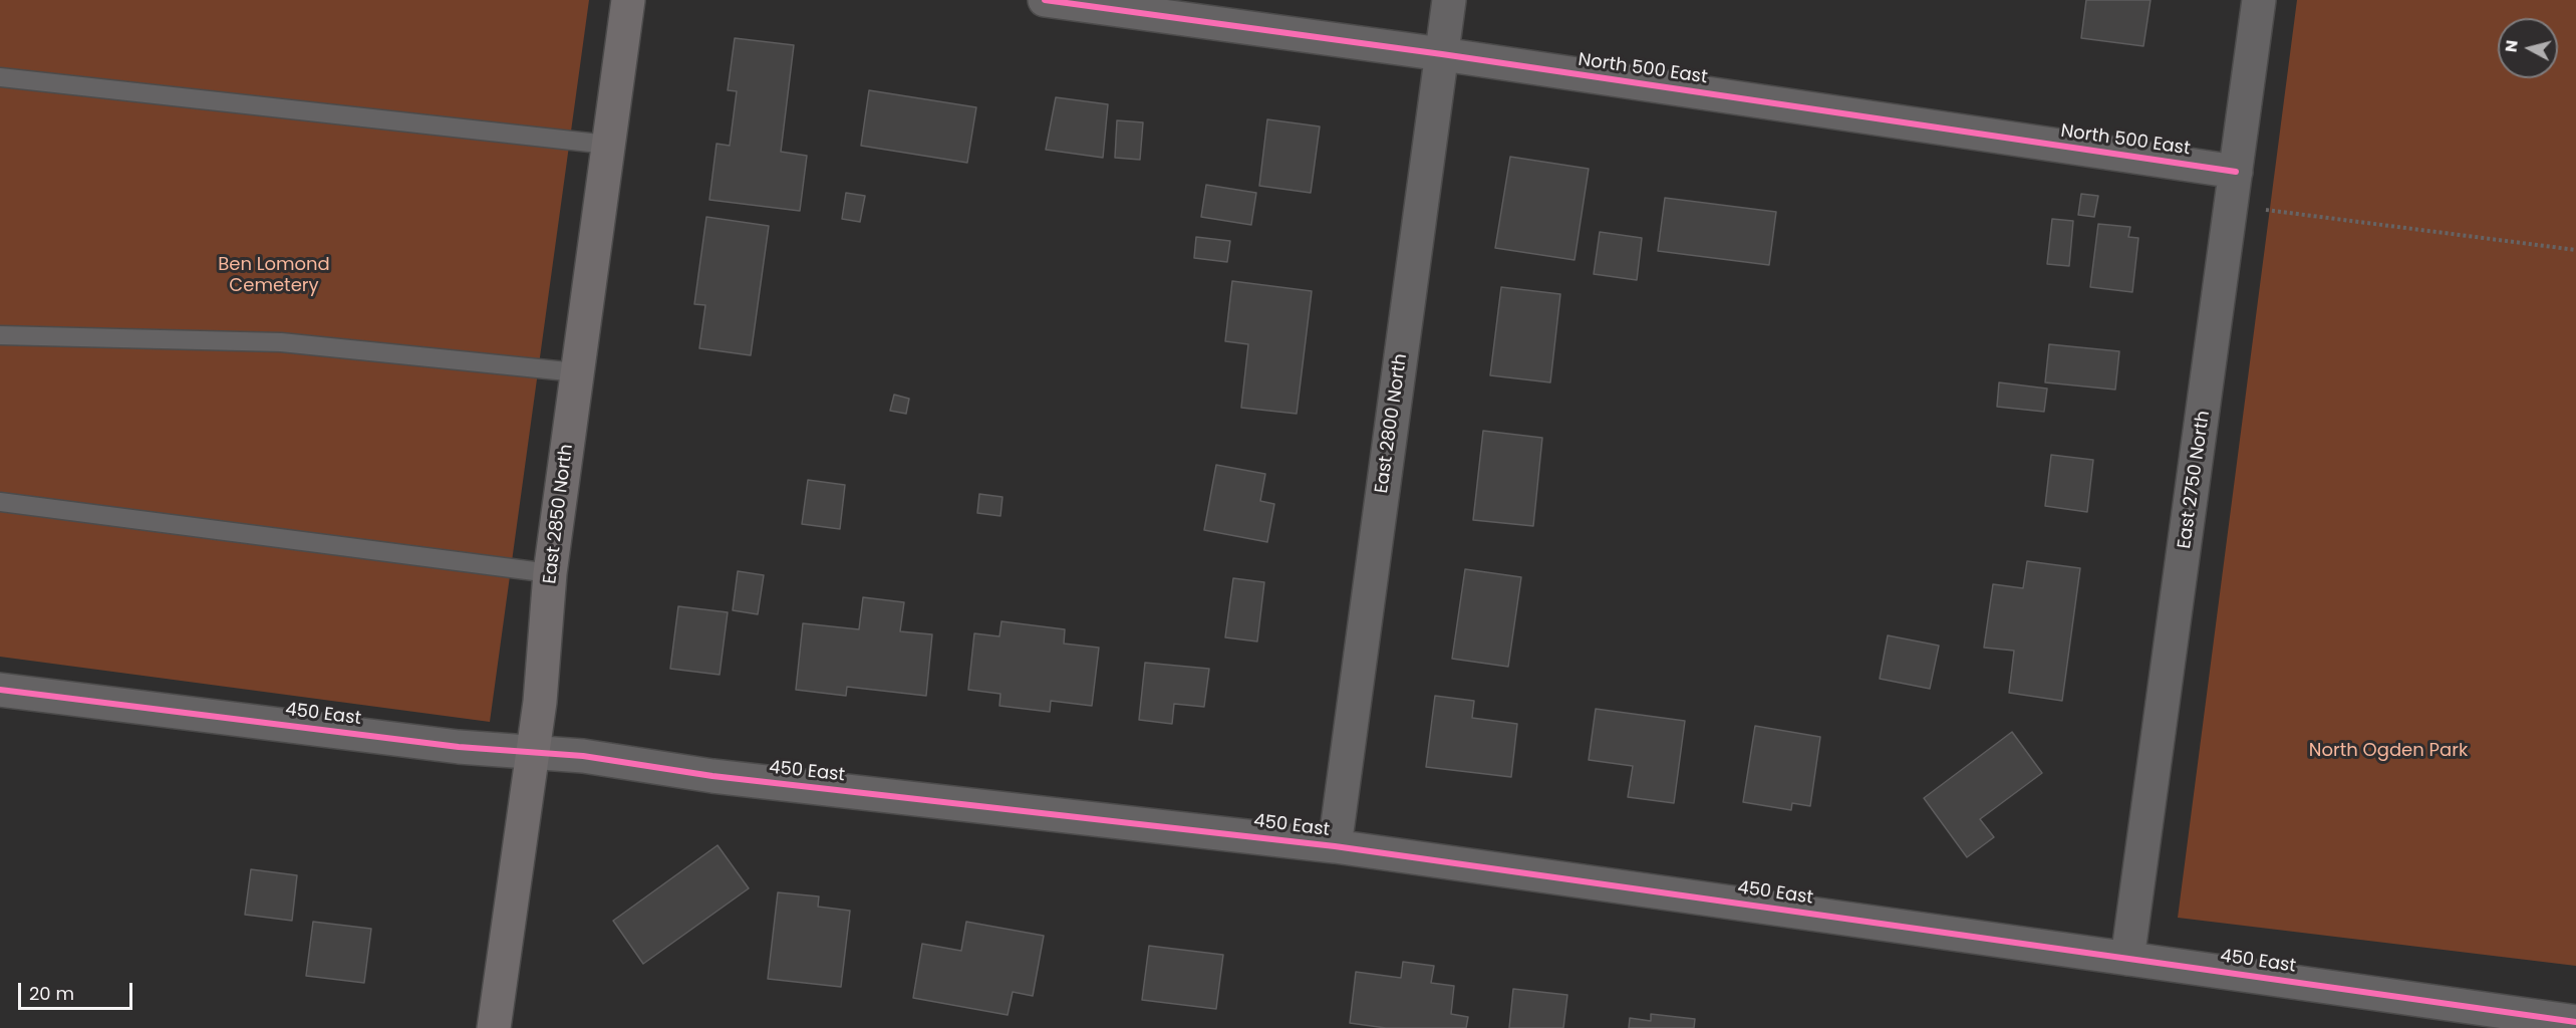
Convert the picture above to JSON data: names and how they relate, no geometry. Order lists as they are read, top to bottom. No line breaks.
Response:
{"streets":{"street":["North 500 East","East 2800 North","East 2750 North","East 2850 North","450 East"]},"crossings":[["North 500 East","East 2800 North"],["North 500 East","East 2750 North"],["East 2800 North","450 East"],["East 2750 North","450 East"],["East 2850 North","450 East"]],"parks":["Ben Lomond Cemetery","North Ogden Park"],"scale_bar":"20 m","north":"left"}
